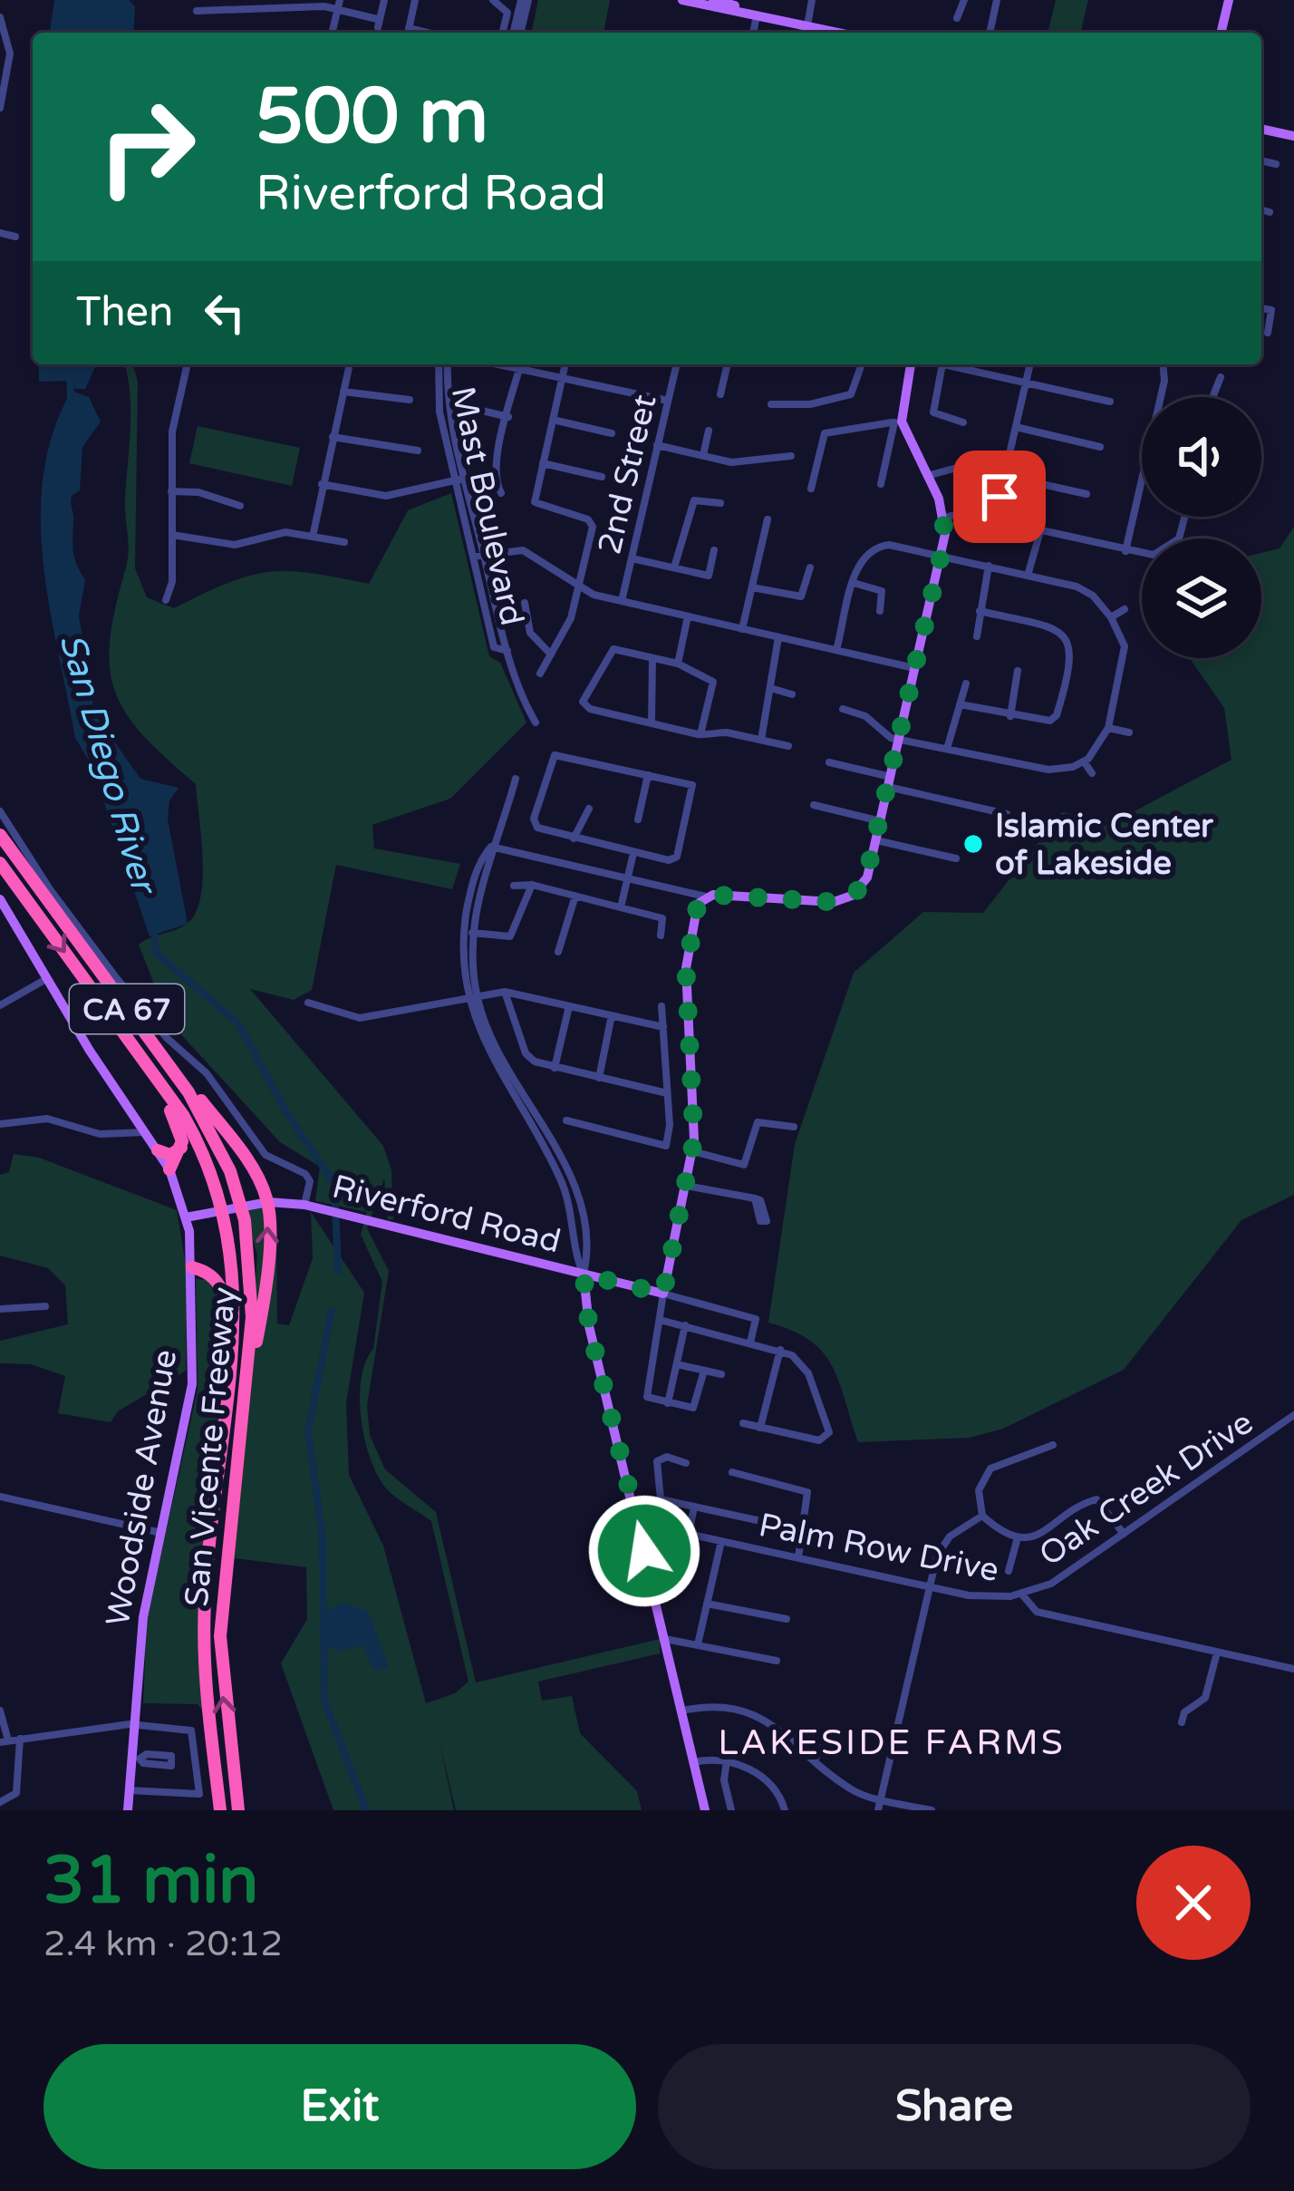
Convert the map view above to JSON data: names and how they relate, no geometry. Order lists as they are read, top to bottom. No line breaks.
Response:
{"streets":{"highway":["CA 67","San Vicente Freeway"],"main road":["Riverford Road","Woodside Avenue"],"street":["2nd Street","Mast Boulevard","Oak Creek Drive","Palm Row Drive"]},"crossings":[["Riverford Road","Woodside Avenue"],["Oak Creek Drive","Palm Row Drive"]],"districts":["LAKESIDE FARMS"],"water":["San Diego River"],"places":["Islamic Center of Lakeside"],"page":{"turn":["500 m","Riverford Road"],"then":"Then","heading":["31 min","2.4 km · 20:12"],"buttons":["Exit","Share"]}}
